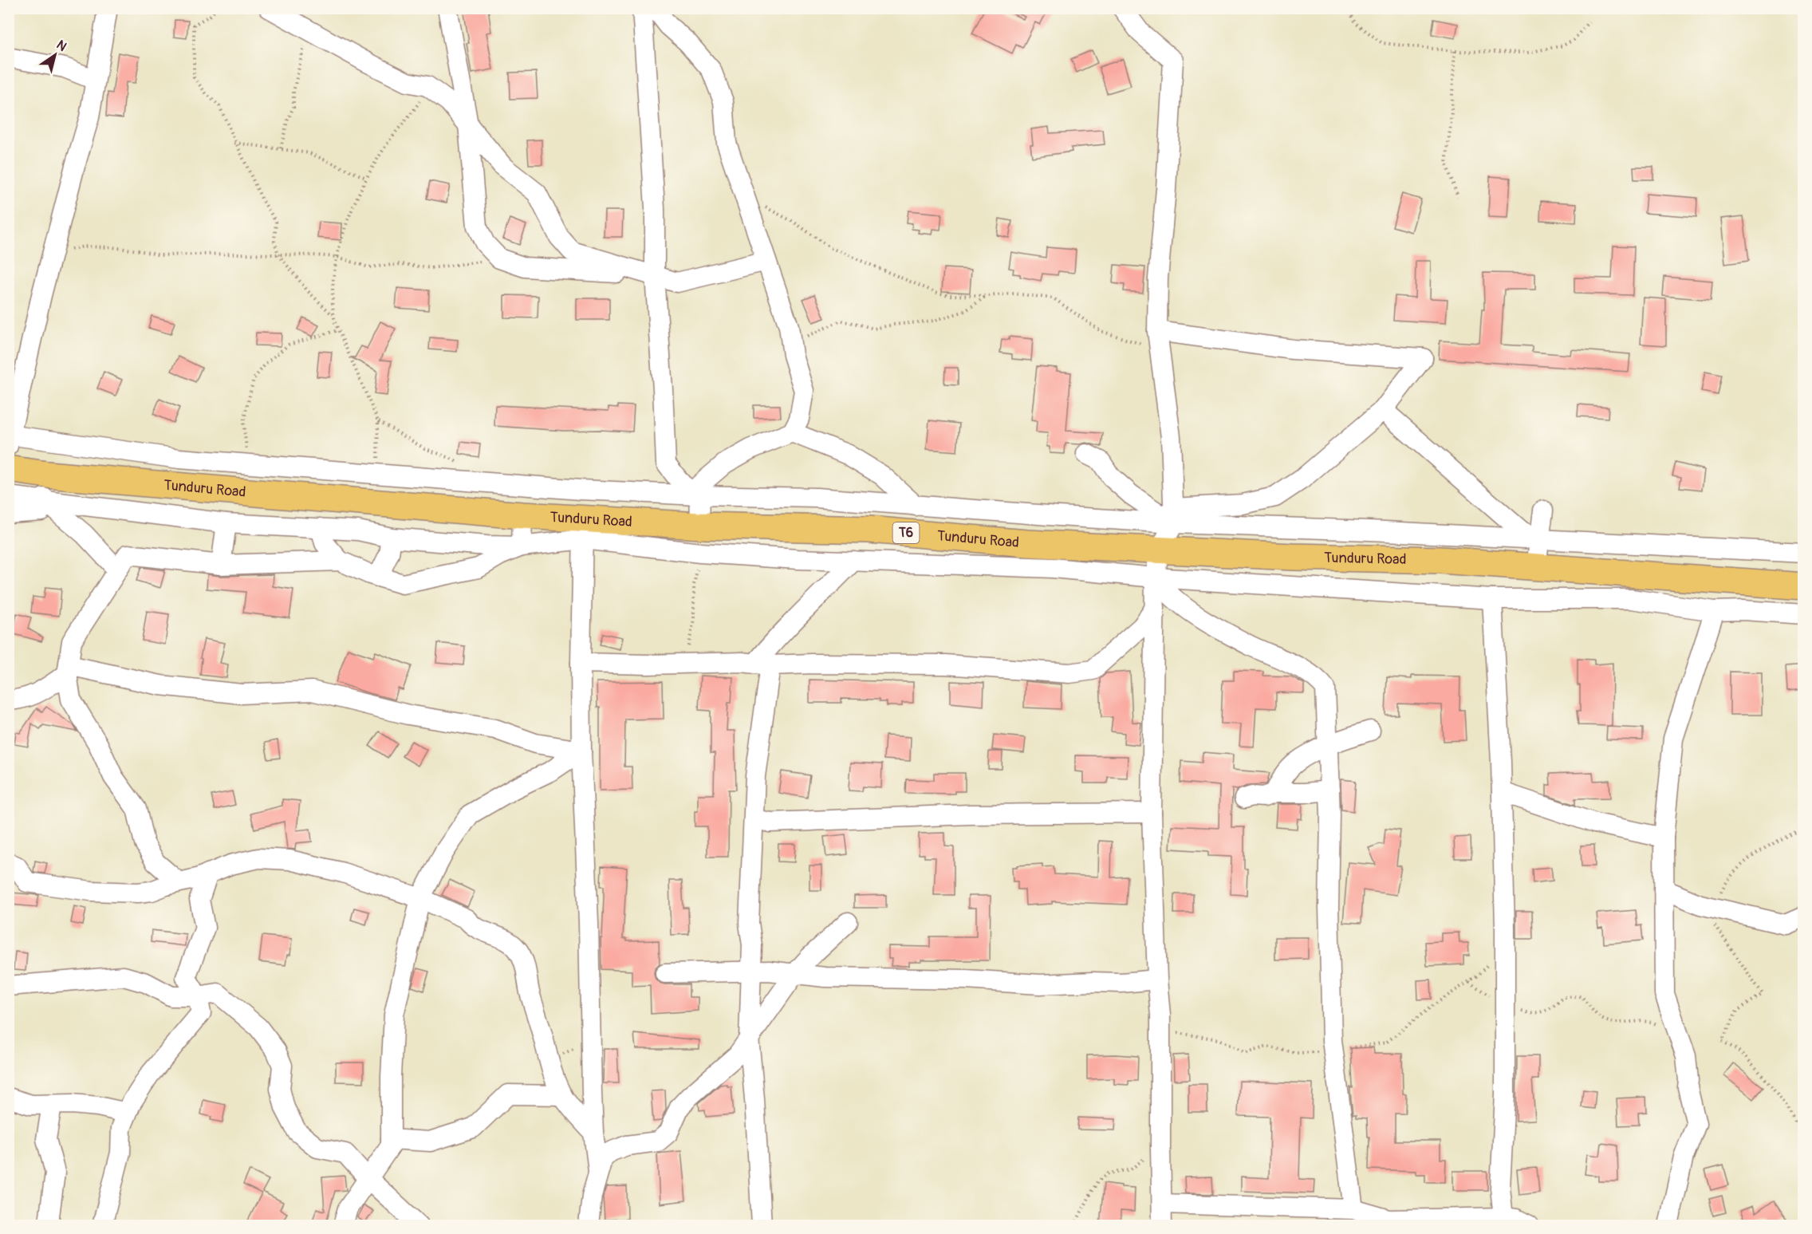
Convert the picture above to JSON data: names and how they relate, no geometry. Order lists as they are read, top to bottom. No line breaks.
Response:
{"streets":{"highway":["Tunduru Road","T6"]},"north":"top right"}
